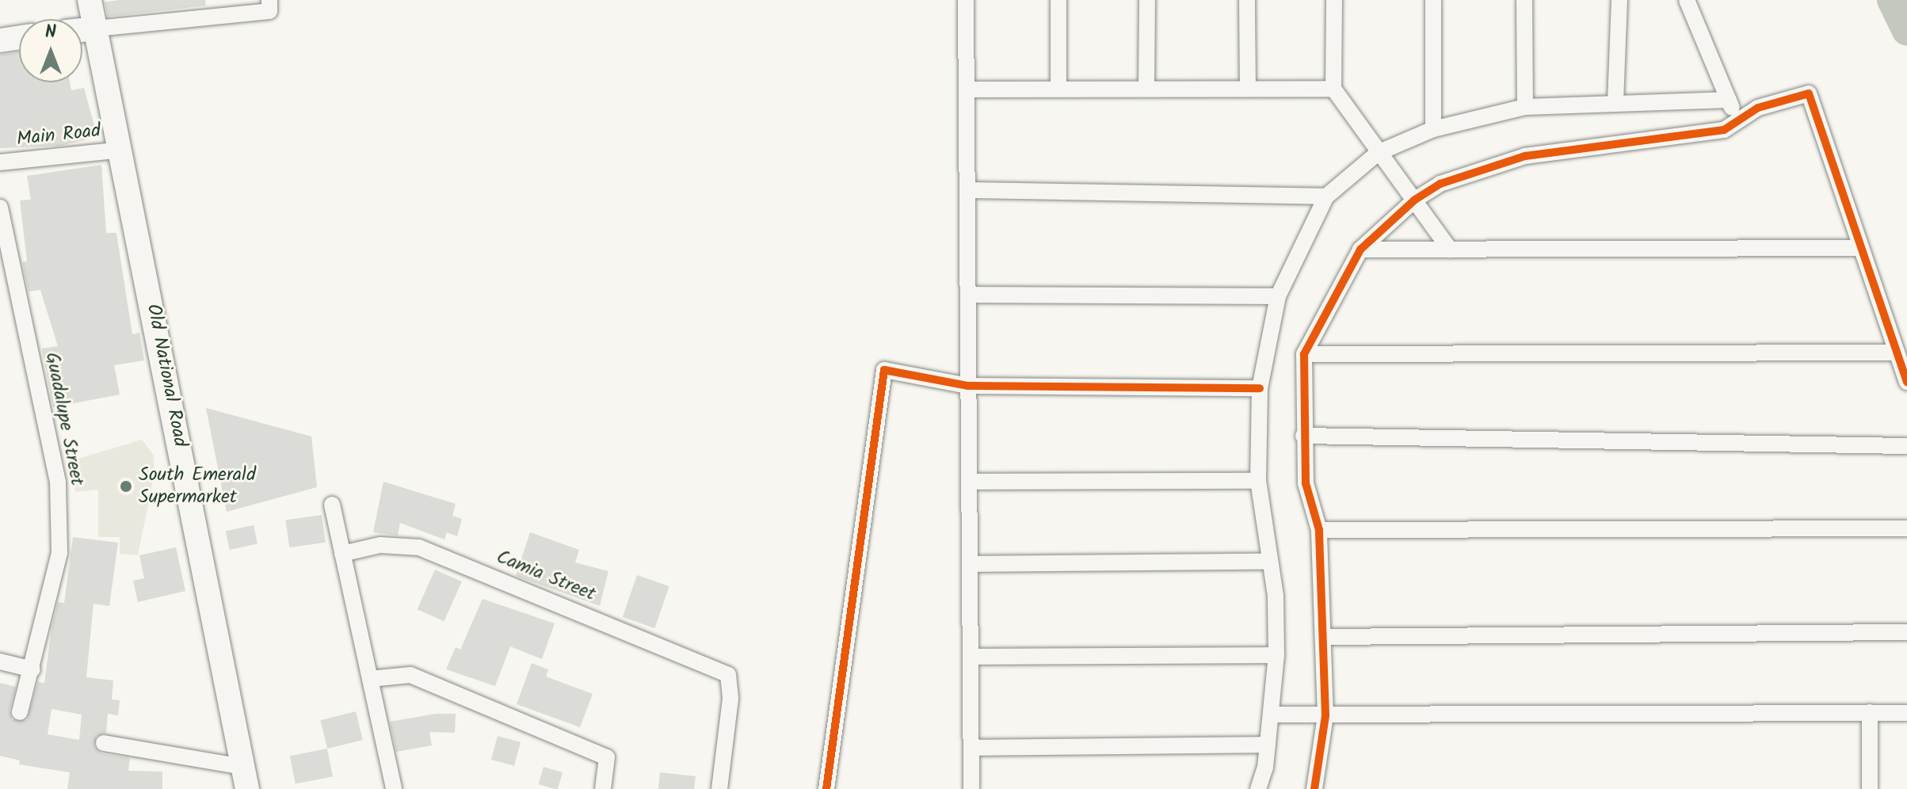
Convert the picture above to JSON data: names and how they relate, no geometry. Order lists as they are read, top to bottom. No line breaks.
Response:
{"streets":{"main road":["Old National Road"],"street":["Main Road","Guadalupe Street","Camia Street"]},"crossings":[["Main Road","Old National Road"]],"places":["South Emerald Supermarket"],"north":"top"}
